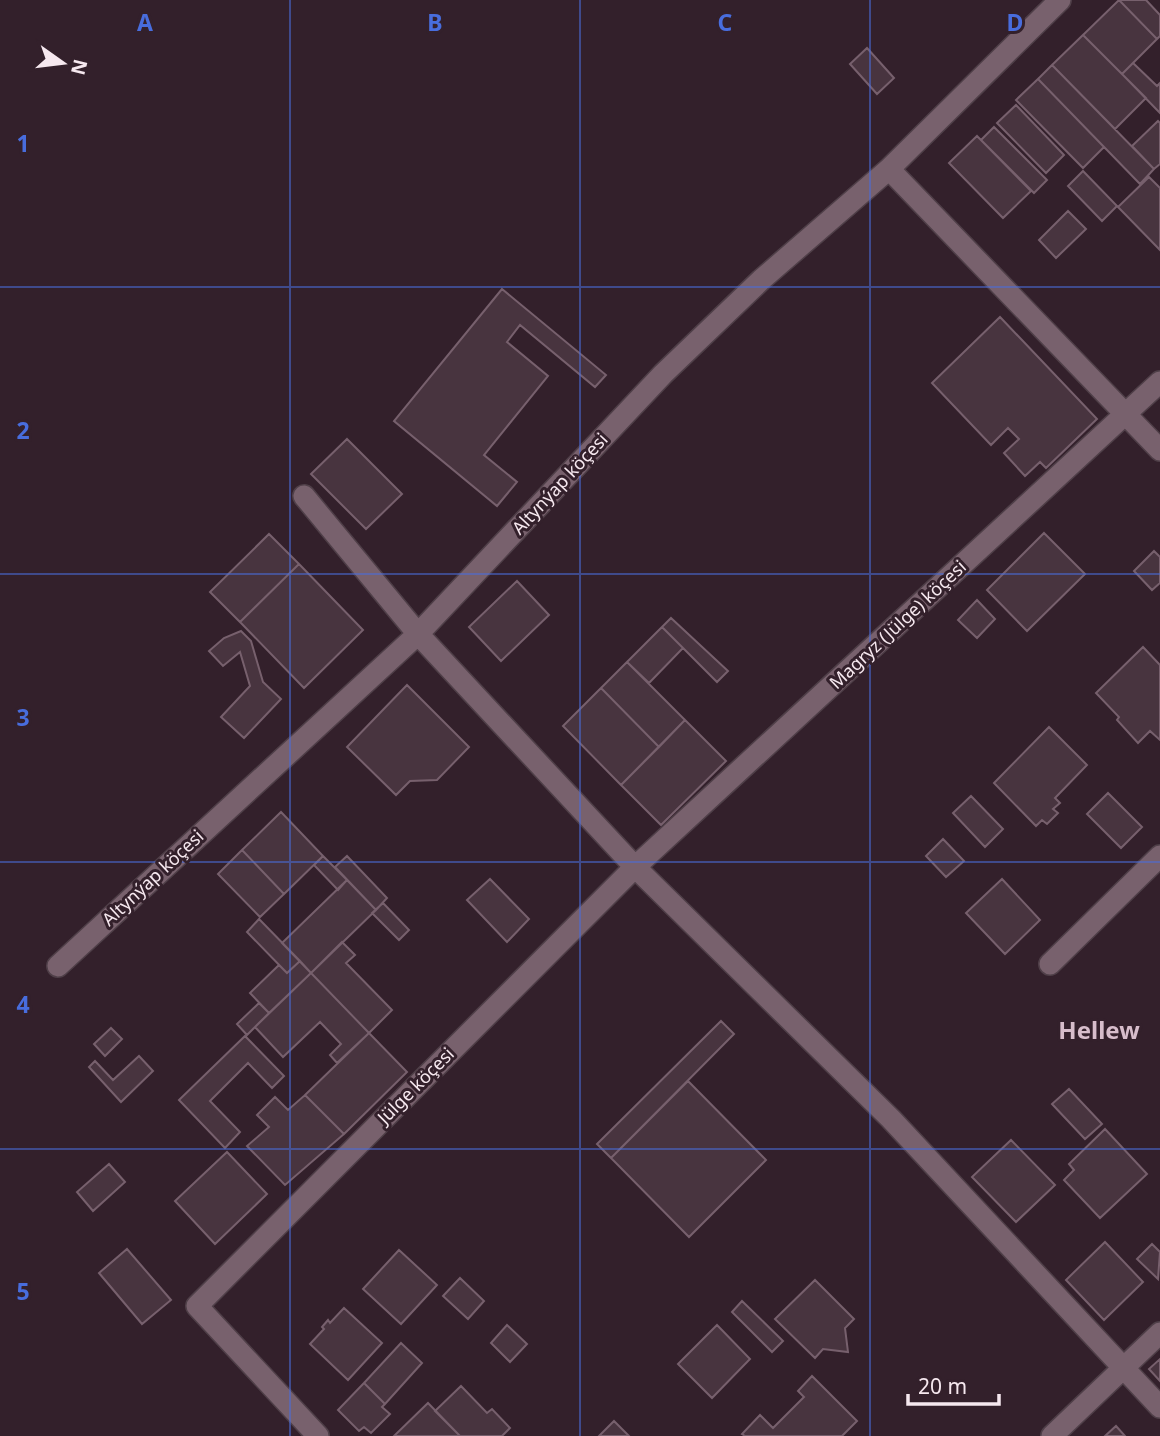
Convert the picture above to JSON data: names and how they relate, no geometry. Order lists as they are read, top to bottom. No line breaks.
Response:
{"streets":{"street":["Altynýap köçesi","Magryz (Jülge) köçesi","Jülge köçesi"]},"crossings":[["Magryz (Jülge) köçesi","Jülge köçesi"]],"districts":["Hellew"],"scale_bar":"20 m","north":"right","grid":{"columns":["A","B","C","D"],"rows":["1","2","3","4","5"]}}
